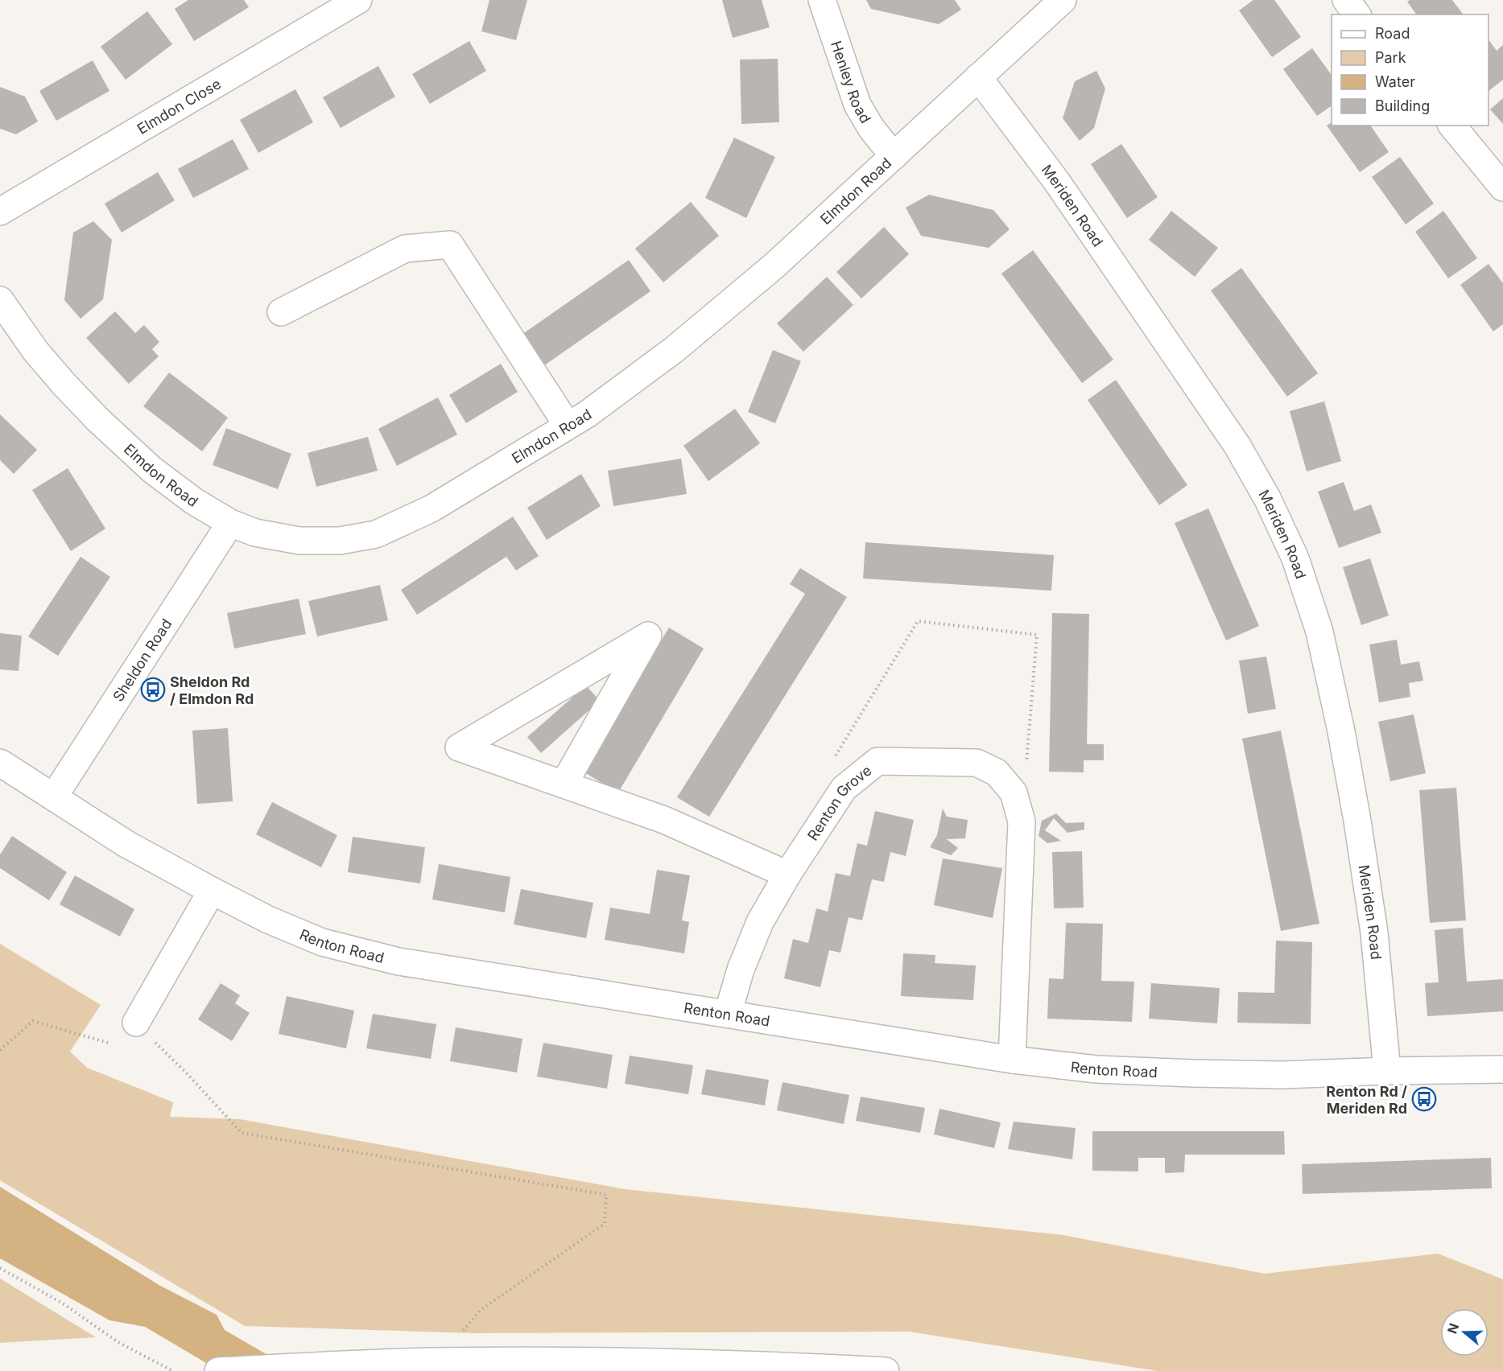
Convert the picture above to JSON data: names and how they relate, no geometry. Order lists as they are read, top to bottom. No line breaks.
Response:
{"streets":{"street":["Henley Road","Elmdon Close","Elmdon Road","Meriden Road","Sheldon Road","Renton Grove","Renton Road"]},"crossings":[["Henley Road","Elmdon Road"],["Elmdon Road","Meriden Road"],["Elmdon Road","Sheldon Road"],["Meriden Road","Renton Road"],["Sheldon Road","Renton Road"],["Renton Grove","Renton Road"]],"places":{"bus stop":["Sheldon Rd / Elmdon Rd","Renton Rd / Meriden Rd"]},"legend":["Road","Park","Water","Building"],"north":"left"}
